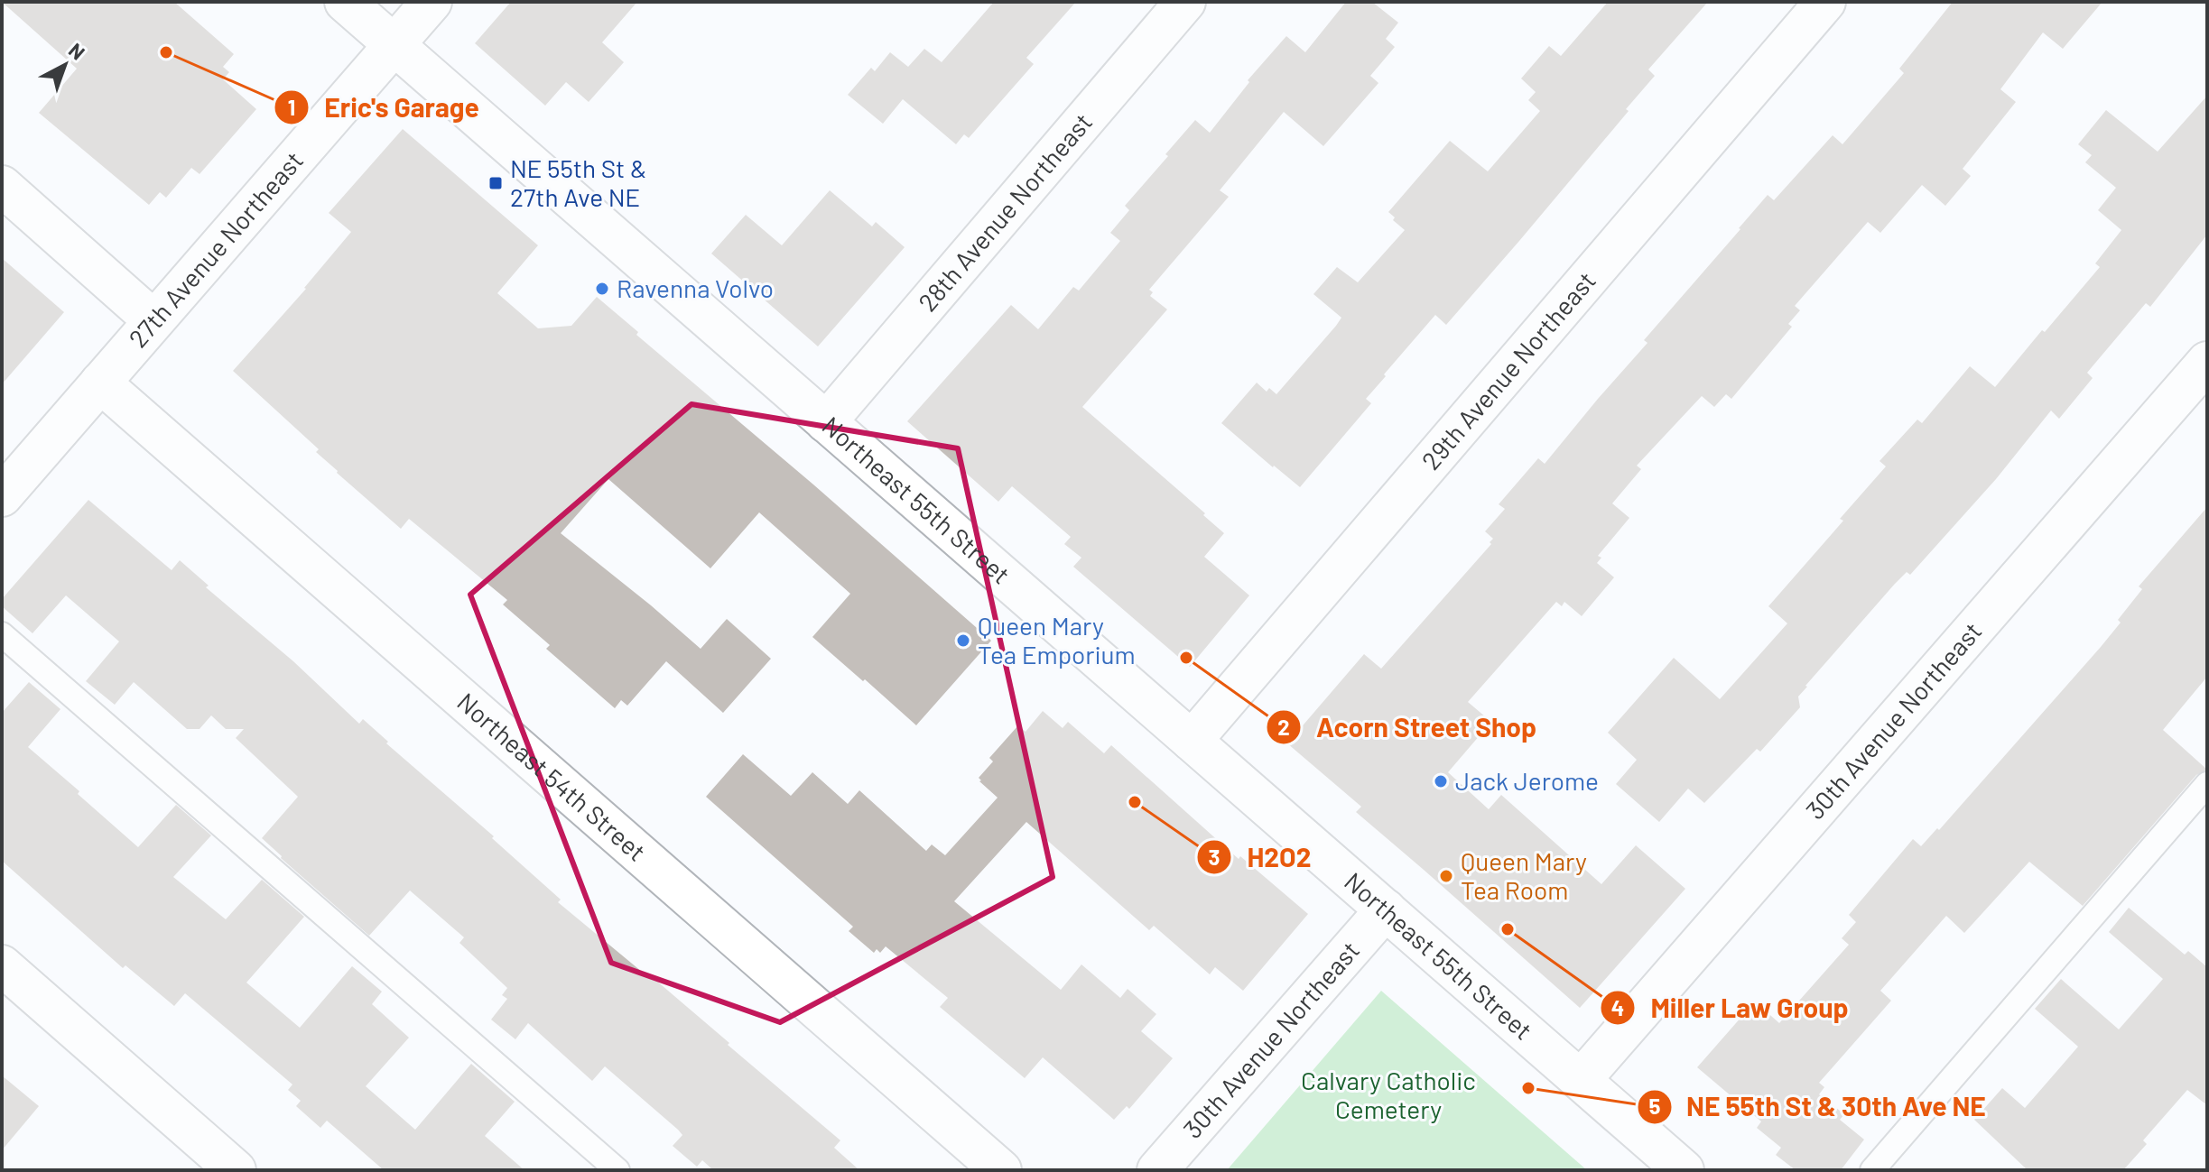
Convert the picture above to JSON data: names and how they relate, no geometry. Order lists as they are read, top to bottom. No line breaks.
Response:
{"streets":{"street":["28th Avenue Northeast","27th Avenue Northeast","29th Avenue Northeast","Northeast 55th Street","30th Avenue Northeast","Northeast 54th Street"]},"crossings":[["28th Avenue Northeast","Northeast 55th Street"],["27th Avenue Northeast","Northeast 55th Street"],["27th Avenue Northeast","Northeast 54th Street"],["29th Avenue Northeast","Northeast 55th Street"],["Northeast 55th Street","30th Avenue Northeast"]],"parks":["Calvary Catholic Cemetery"],"places":{"other":["Eric's Garage","Ravenna Volvo","Queen Mary Tea Emporium","Acorn Street Shop","Jack Jerome","H2O2","Queen Mary Tea Room","Miller Law Group","NE 55th St & 30th Ave NE"],"transit":["NE 55th St & 27th Ave NE"]},"north":"top right"}
